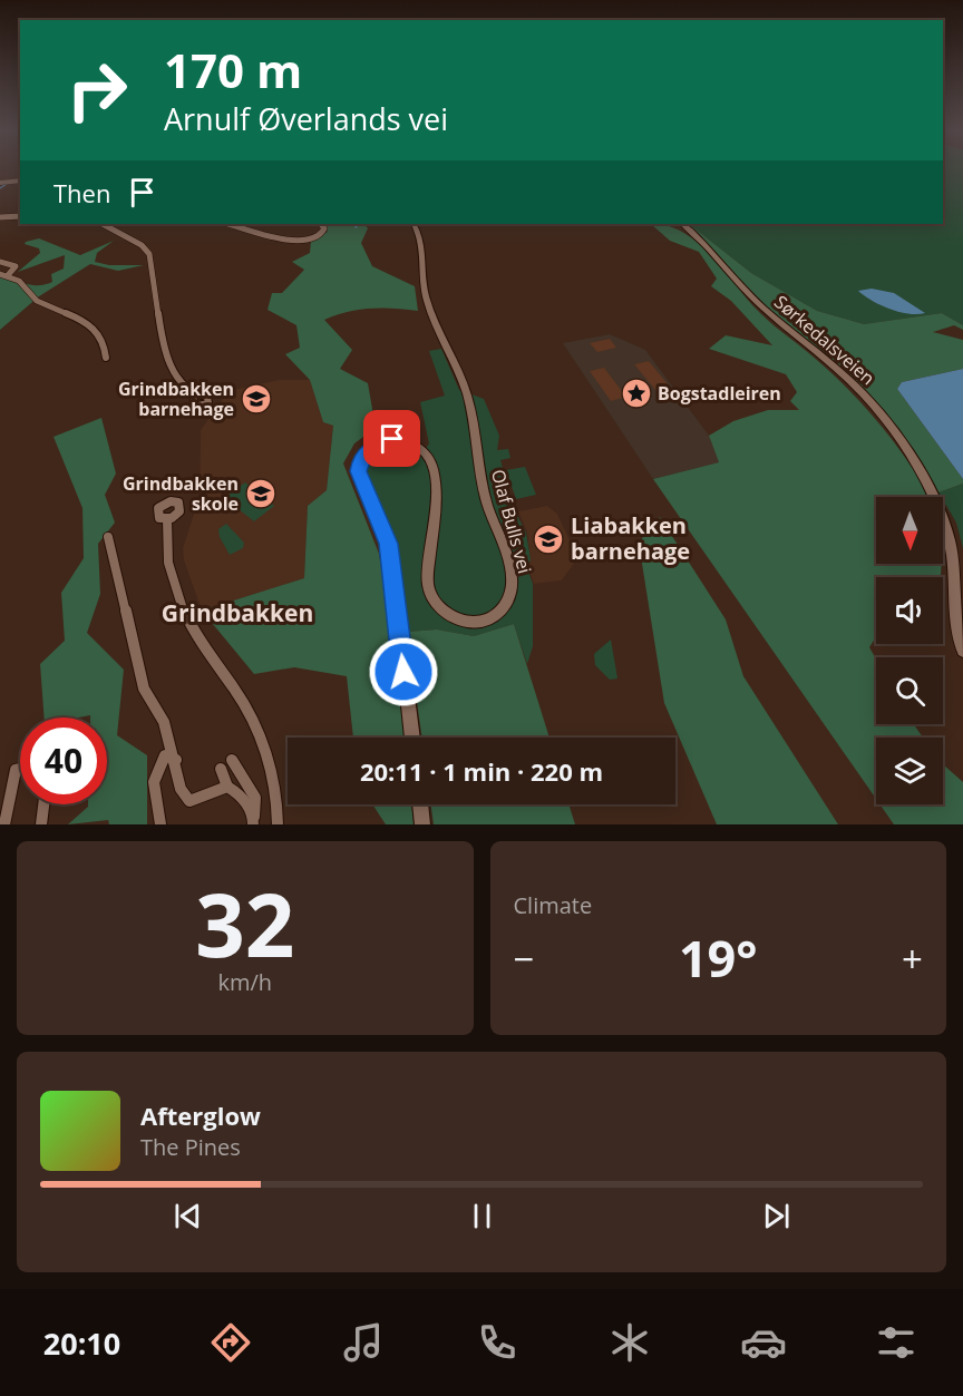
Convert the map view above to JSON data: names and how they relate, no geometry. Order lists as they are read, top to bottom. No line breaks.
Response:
{"streets":{"street":["Sørkedalsveien","Olaf Bulls vei"]},"districts":["Grindbakken"],"places":{"place":["Bogstadleiren"],"school or university":["Grindbakken barnehage","Grindbakken skole","Liabakken barnehage"]},"north":"bottom","page":{"turn":["170 m","Arnulf Øverlands vei"],"then":"Then","limit":"40","trip":"20:11 · 1 min · 220 m","tile":[["32","km/h"],"Climate"],"heat":["−","19°","+"],"song":["Afterglow","The Pines"],"tabs":"20:10"}}
